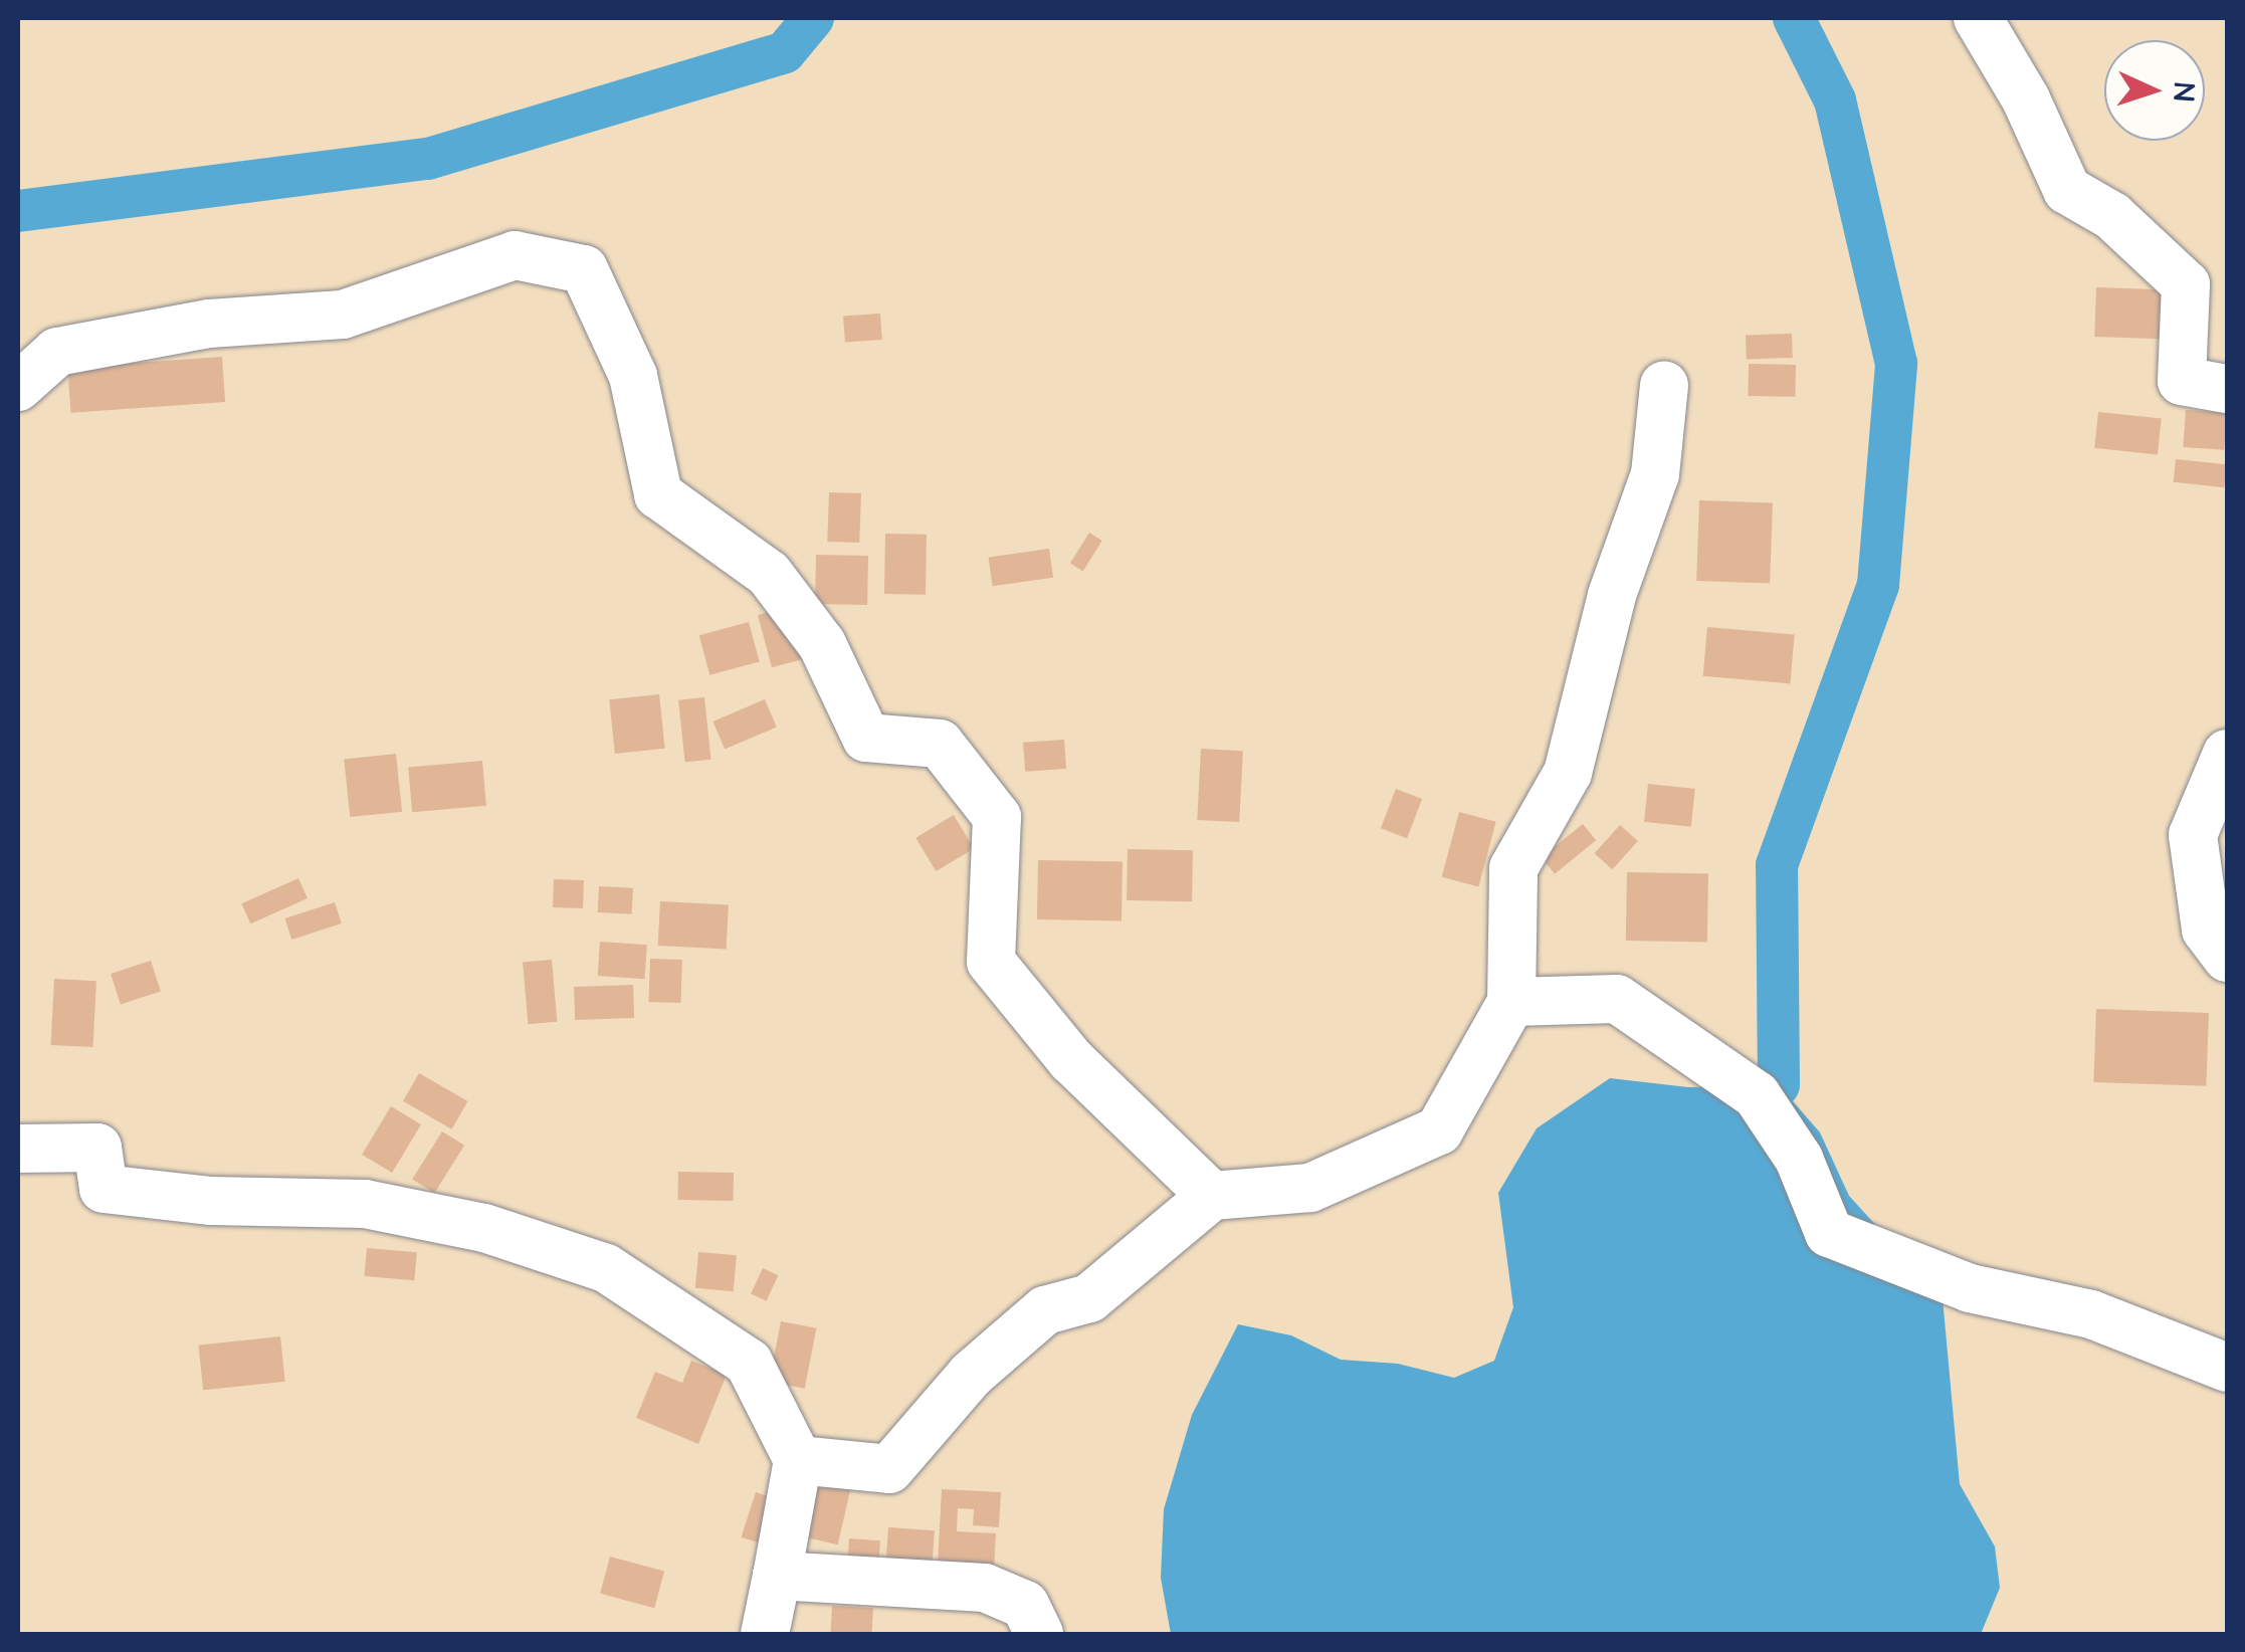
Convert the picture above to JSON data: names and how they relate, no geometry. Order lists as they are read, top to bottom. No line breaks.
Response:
{"north":"right"}
